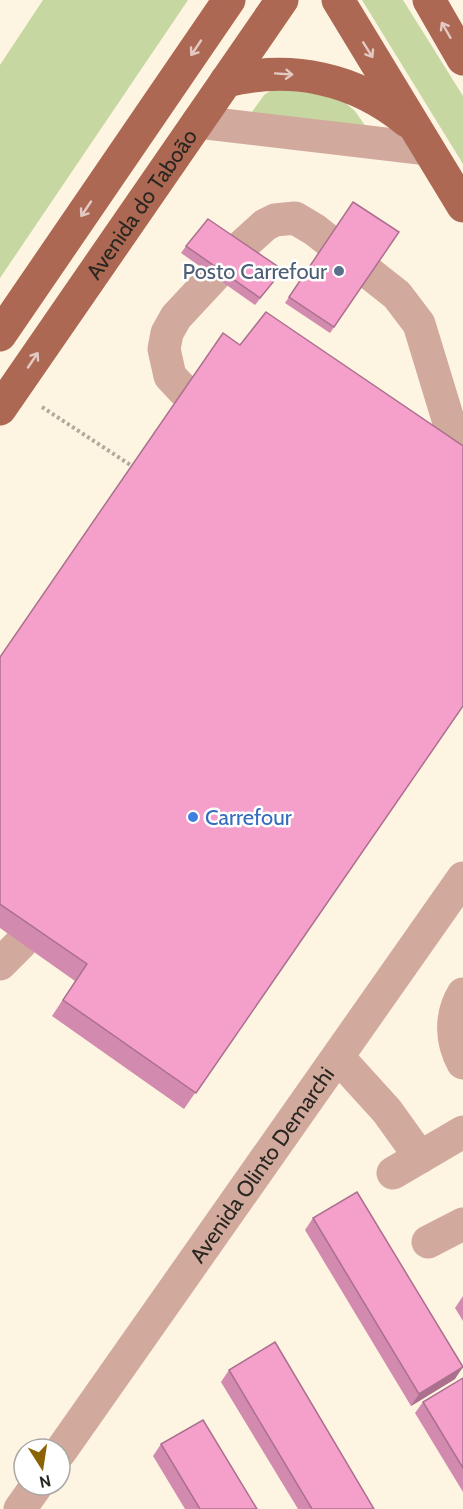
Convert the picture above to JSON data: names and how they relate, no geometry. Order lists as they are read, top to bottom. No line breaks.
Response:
{"streets":{"main road":["Avenida do Taboão"],"street":["Avenida Olinto Demarchi"]},"places":["Posto Carrefour","Carrefour"],"north":"bottom"}
